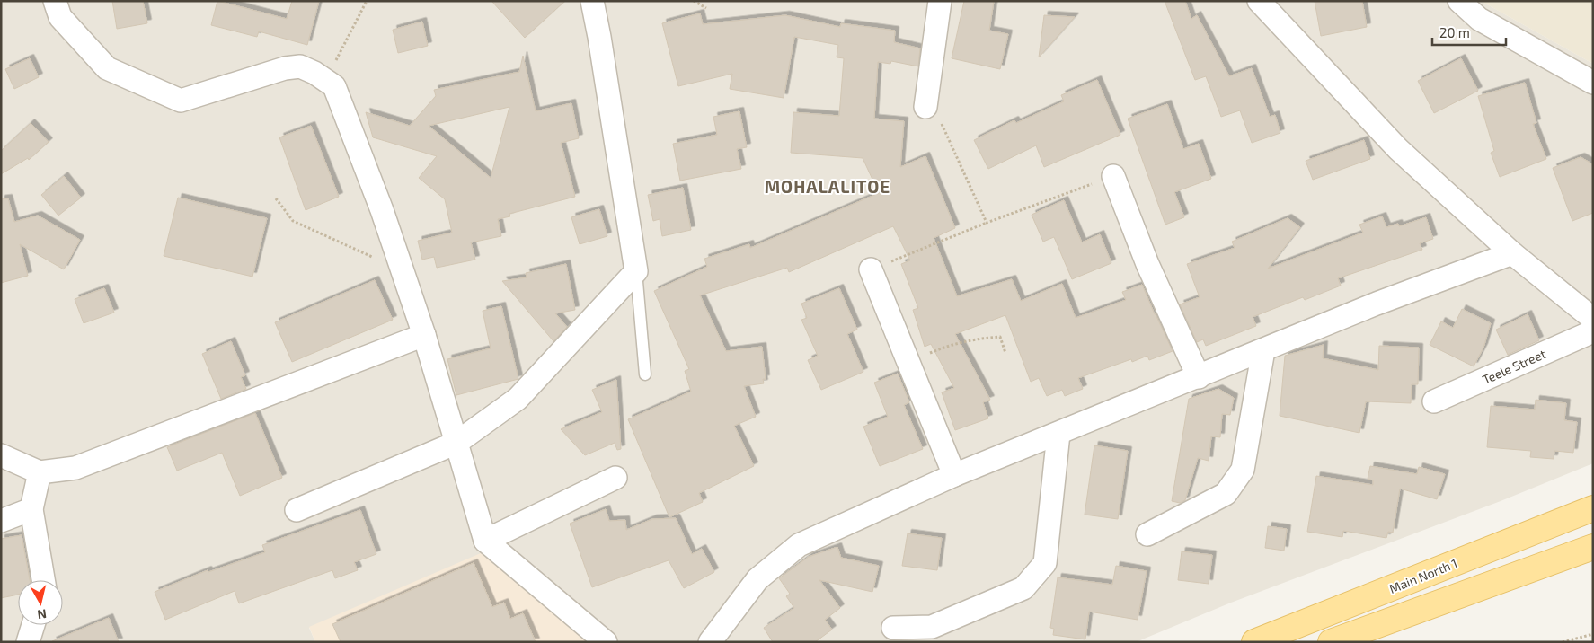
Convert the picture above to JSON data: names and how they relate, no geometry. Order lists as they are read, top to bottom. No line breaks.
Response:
{"streets":{"main road":["Main North 1"],"street":["Teele Street"]},"districts":["MOHALALITOE"],"scale_bar":"20 m","north":"bottom"}
